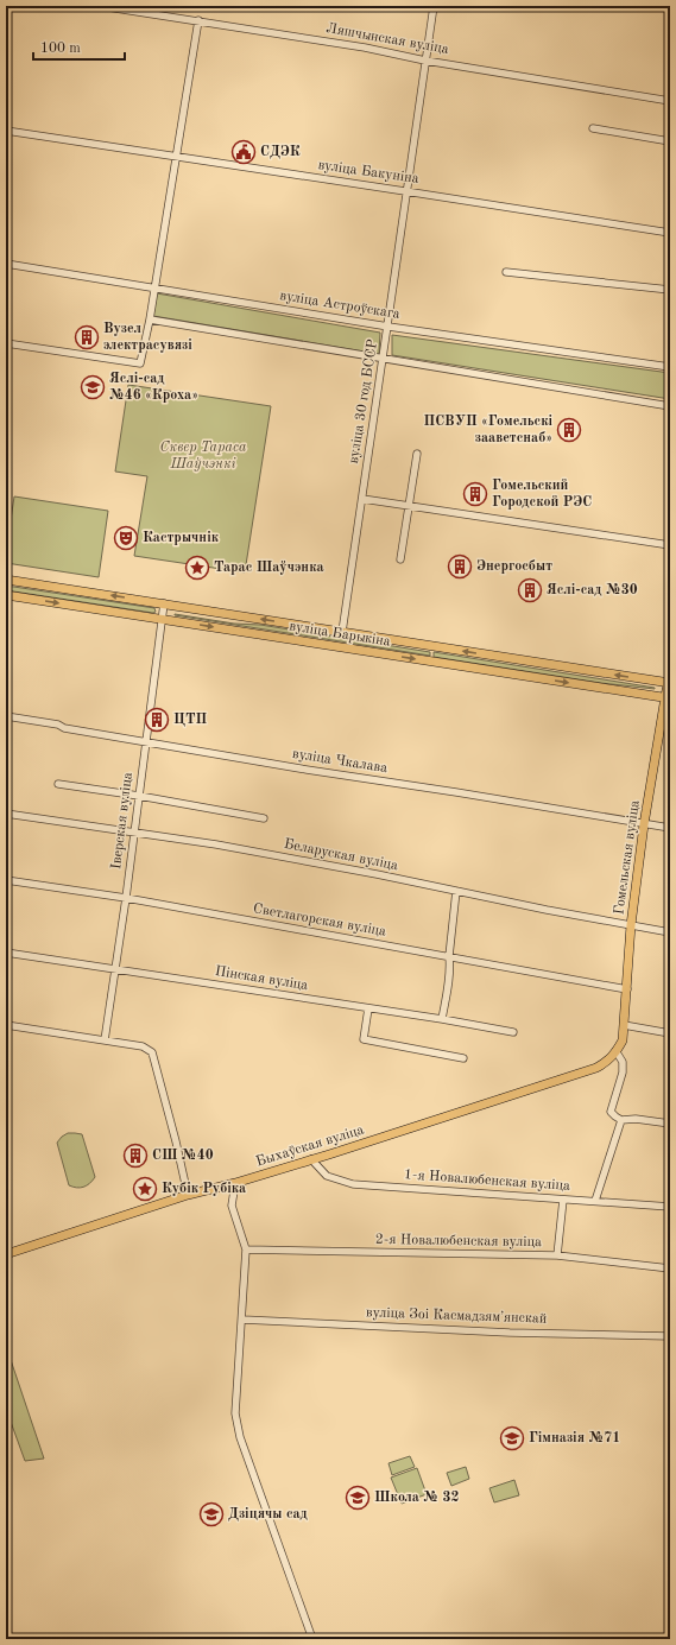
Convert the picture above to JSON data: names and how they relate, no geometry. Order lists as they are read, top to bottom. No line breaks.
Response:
{"streets":{"main road":["вуліца Барыкіна","Гомельская вуліца","Быхаўская вуліца"],"street":["Ляшчынская вуліца","вуліца Бакуніна","вуліца Астроўскага","вуліца 30 год БССР","вуліца Чкалава","Іверская вуліца","Беларуская вуліца","Светлагорская вуліца","Пінская вуліца","1-я Новалюбенская вуліца","2-я Новалюбенская вуліца","вуліца Зоі Касмадзямʼянскай"]},"crossings":[["Ляшчынская вуліца","вуліца 30 год БССР"],["вуліца Бакуніна","вуліца 30 год БССР"],["вуліца Астроўскага","вуліца 30 год БССР"],["вуліца 30 год БССР","вуліца Барыкіна"],["вуліца Барыкіна","Іверская вуліца"],["вуліца Барыкіна","Гомельская вуліца"],["вуліца Чкалава","Іверская вуліца"],["вуліца Чкалава","Гомельская вуліца"],["Іверская вуліца","Беларуская вуліца"],["Іверская вуліца","Светлагорская вуліца"],["Іверская вуліца","Пінская вуліца"],["Беларуская вуліца","Гомельская вуліца"],["Гомельская вуліца","Светлагорская вуліца"],["Гомельская вуліца","Быхаўская вуліца"],["Быхаўская вуліца","1-я Новалюбенская вуліца"]],"parks":["Сквер Тараса Шаўчэнкі"],"places":{"public building":["СДЭК"],"building":["Вузел электрасувязі","ПСВУП «Гомельскі зааветснаб»","Гомельский Городской РЭС","Энергосбыт","Яслі-сад №30","ЦТП","СШ №40"],"school or university":["Яслі-сад №46 «Кроха»","Гімназія №71","Школа № 32","Дзіцячы сад"],"theatre":["Кастрычнік"],"place":["Тарас Шаўчэнка","Кубік Рубіка"]},"scale_bar":"100 m"}
